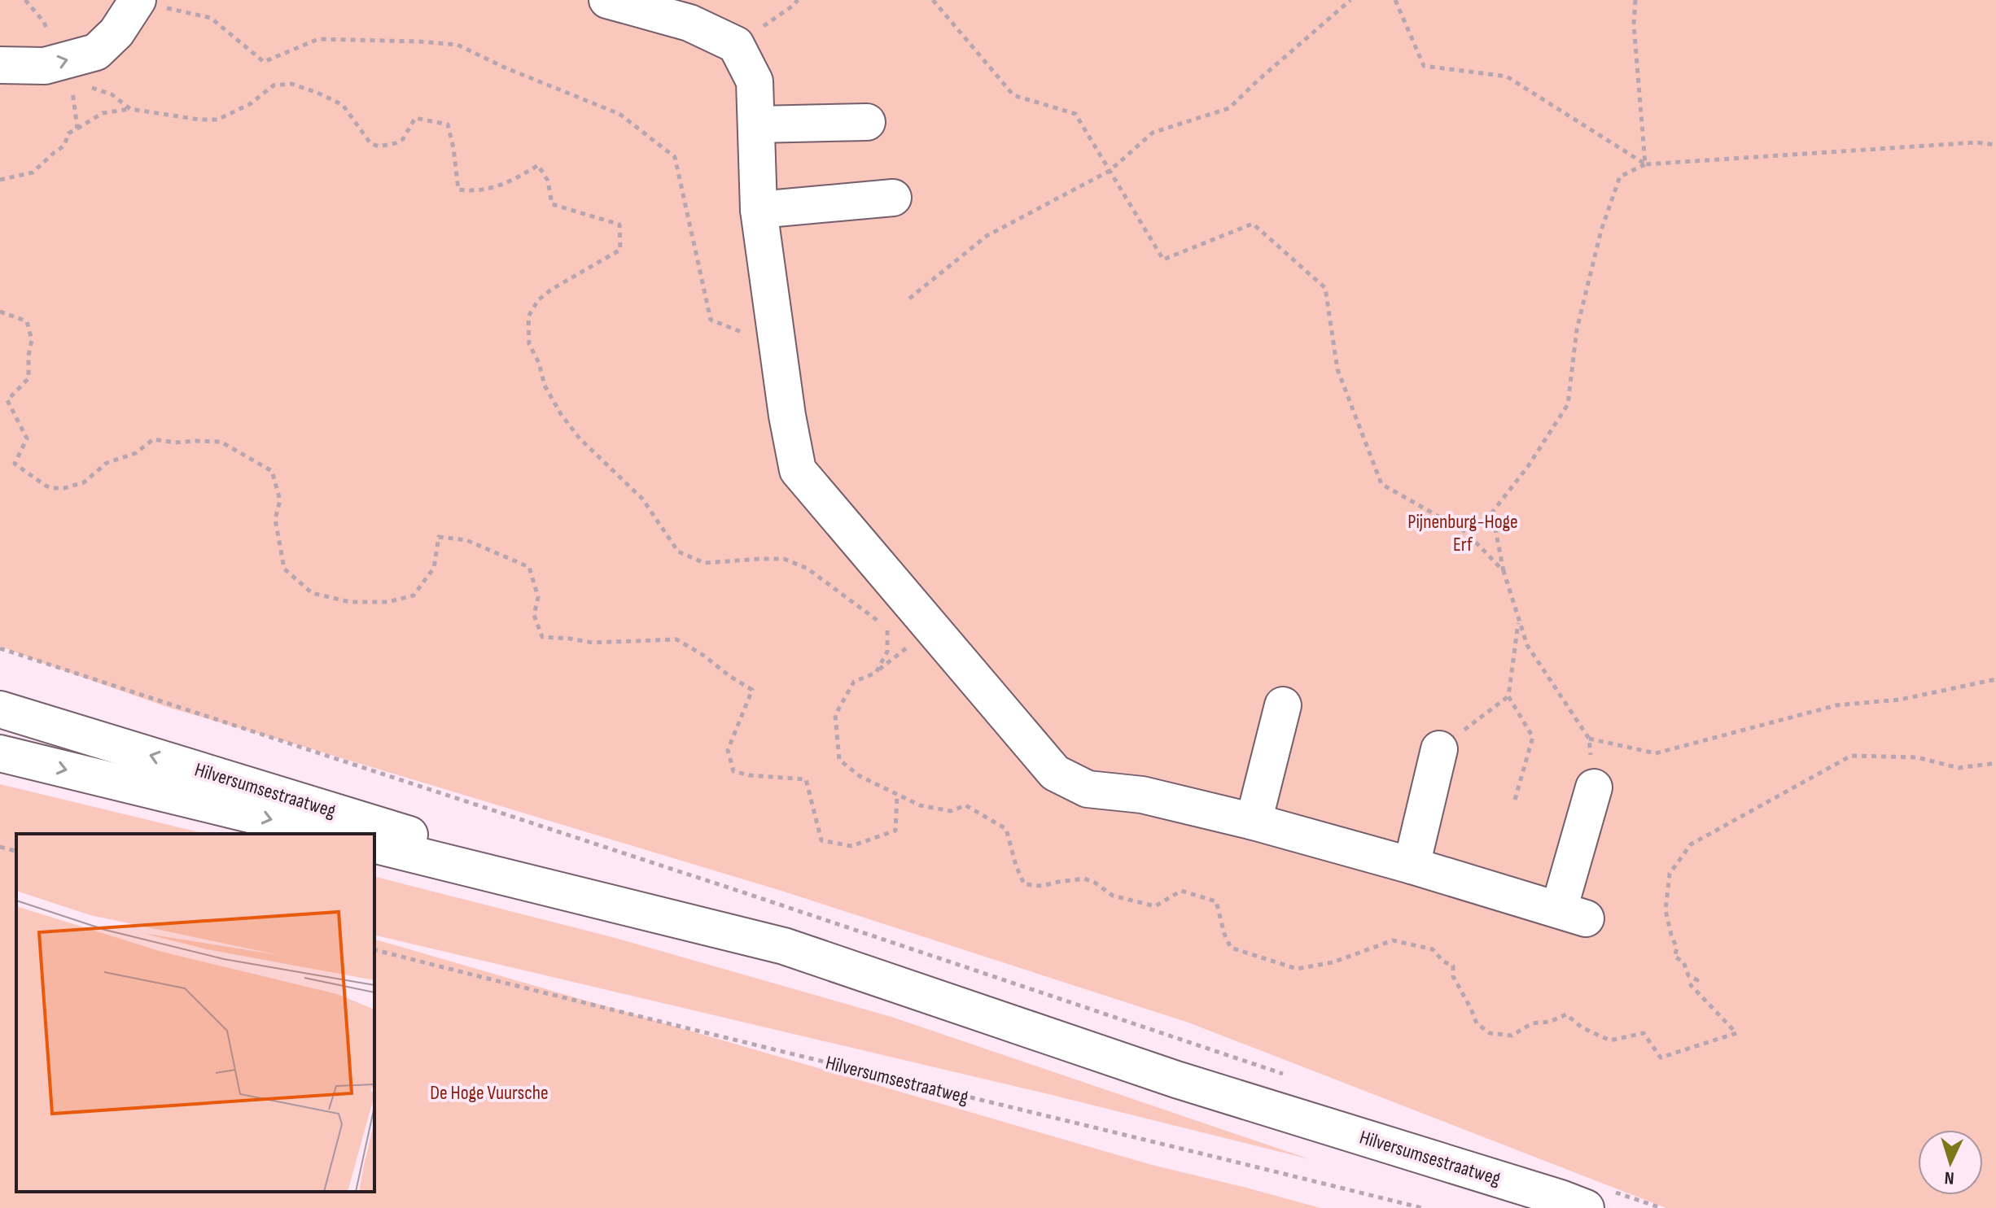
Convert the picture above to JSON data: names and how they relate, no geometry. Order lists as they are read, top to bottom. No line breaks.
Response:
{"streets":{"main road":["Hilversumsestraatweg"]},"parks":["Pijnenburg-Hoge Erf","De Hoge Vuursche"],"north":"bottom"}
